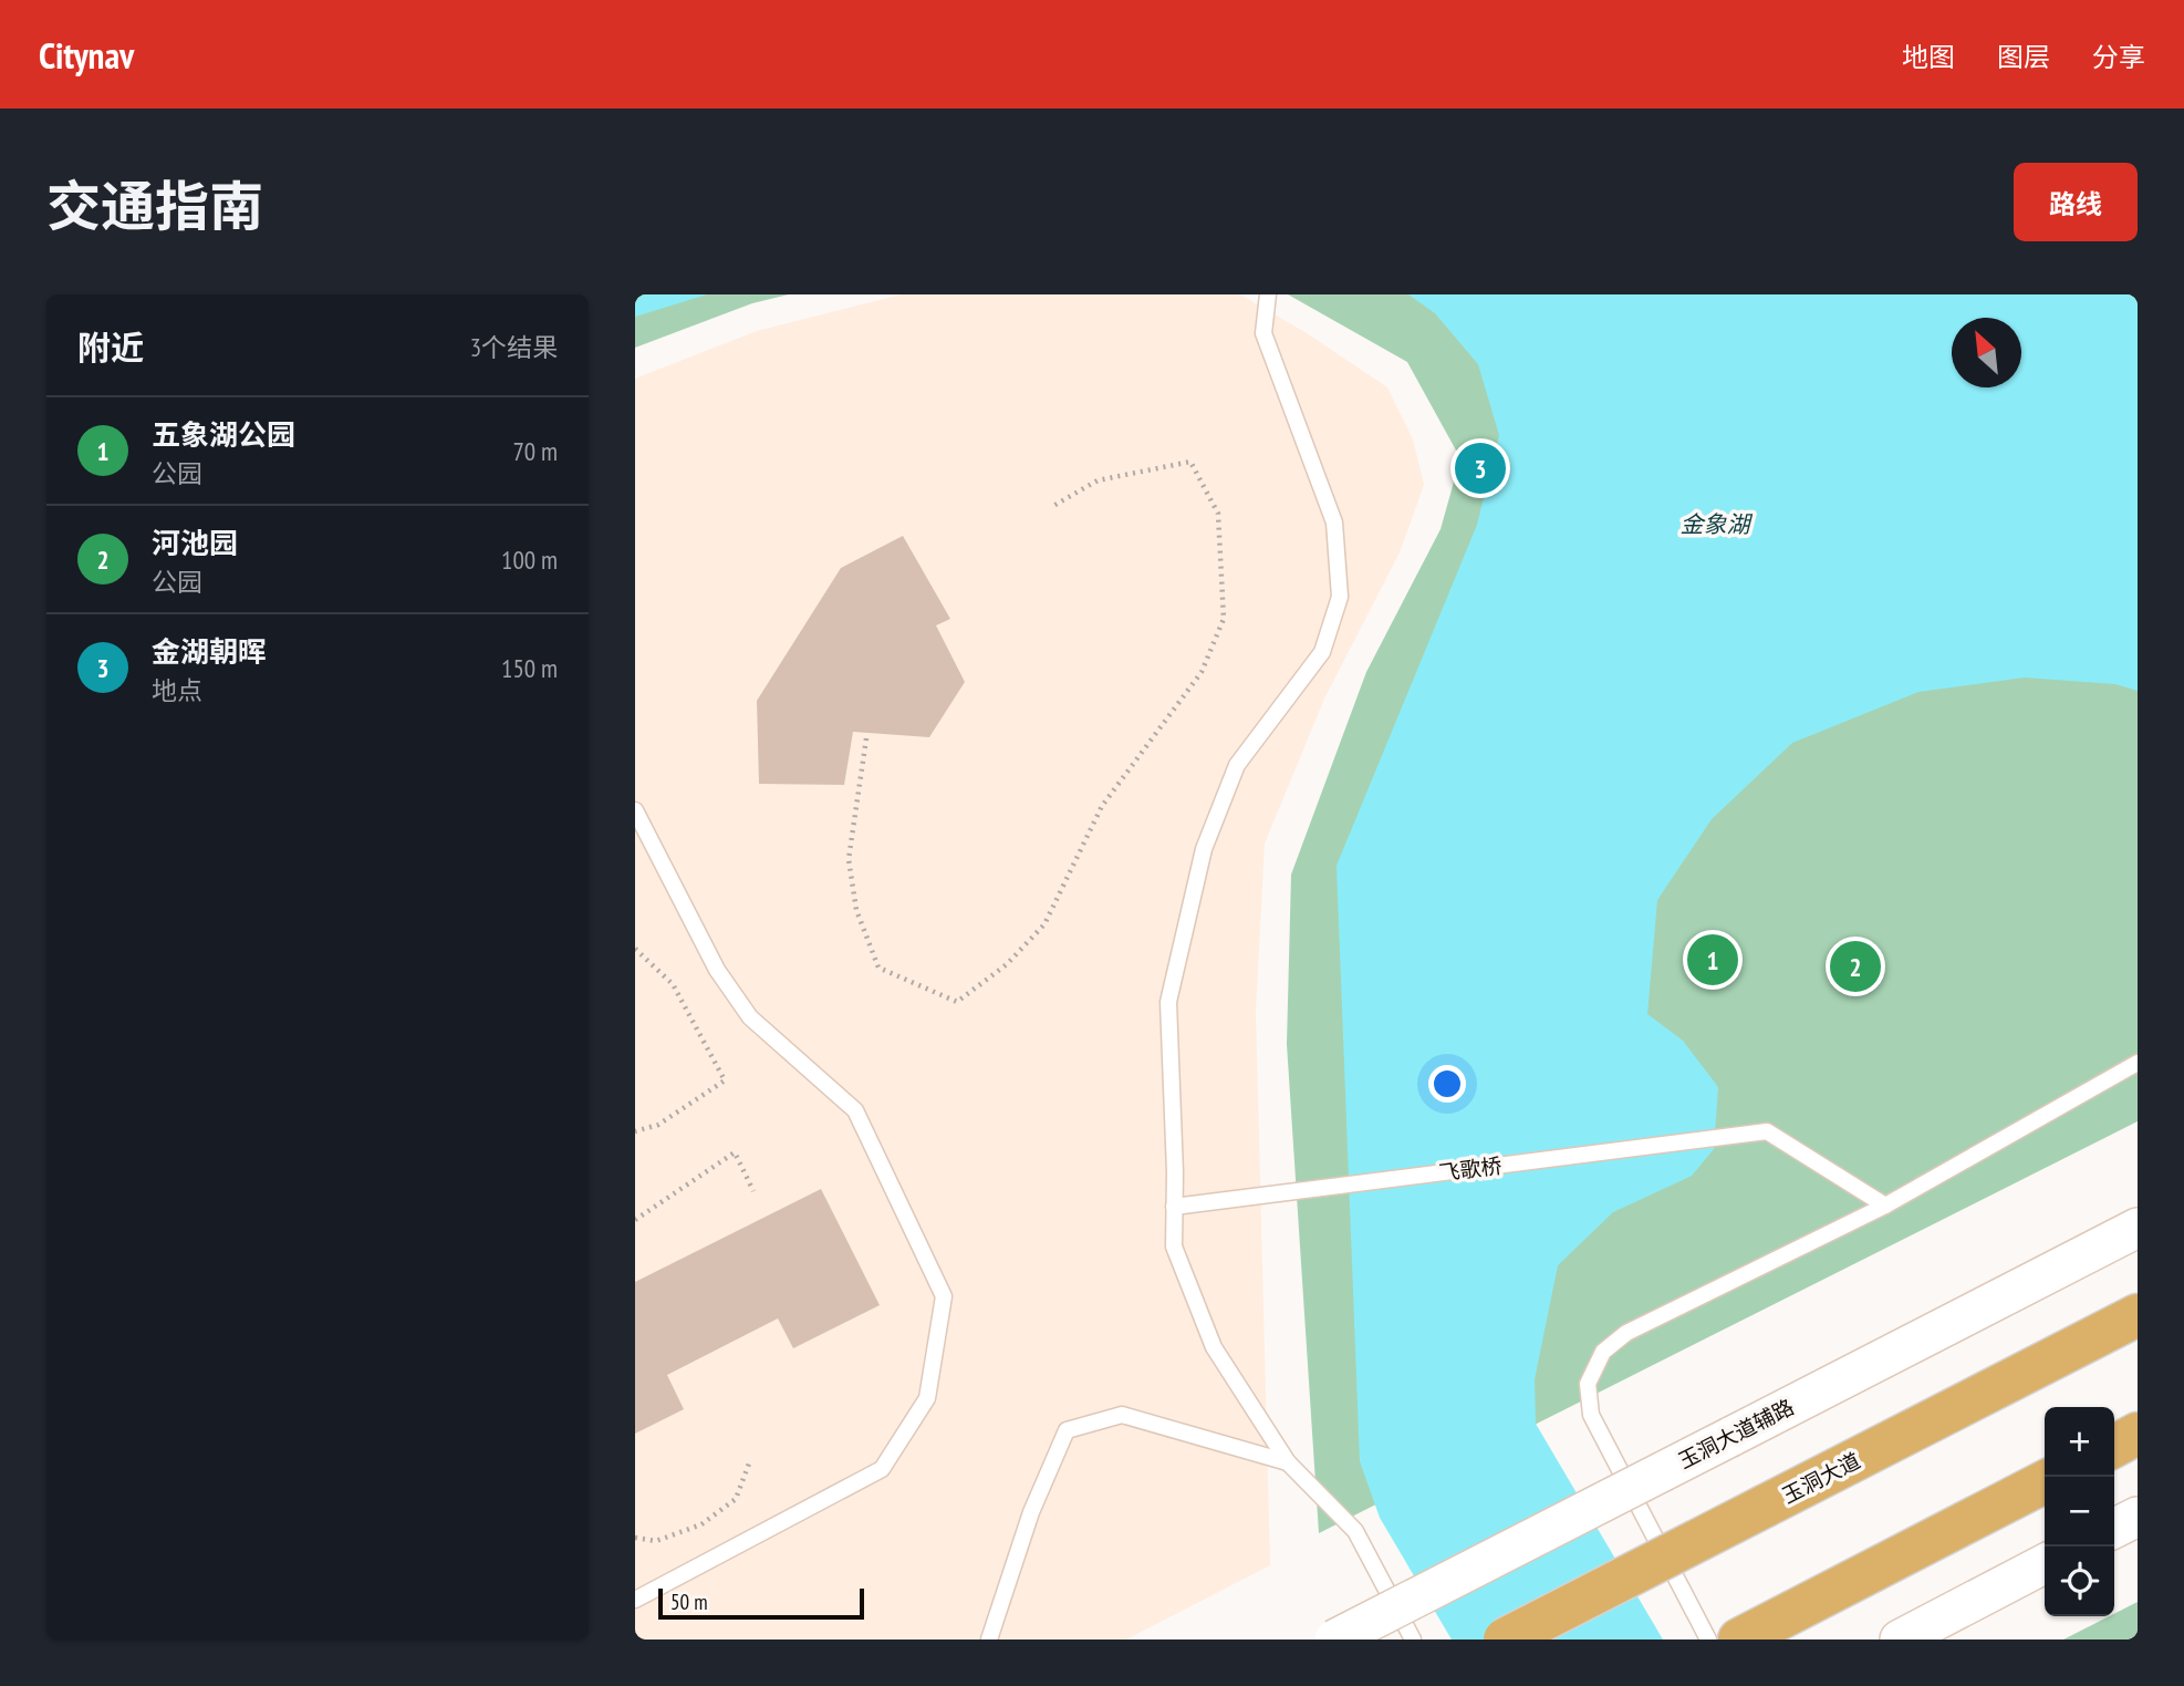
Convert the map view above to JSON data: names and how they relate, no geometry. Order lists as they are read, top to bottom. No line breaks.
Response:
{"streets":{"main road":["玉洞大道"],"street":["玉洞大道辅路"],"lane":["飞歌桥"]},"water":["金象湖"],"scale_bar":"50 m","north":"top left","page":{"header":"Citynav","nav":["地图","图层","分享"],"title":"交通指南","buttons":"路线","heading":["附近","3个结果"],"list":[{"mark":"1","name":"五象湖公园","note":"公园","value":"70 m"},{"mark":"2","name":"河池园","note":"公园","value":"100 m"},{"mark":"3","name":"金湖朝晖","note":"地点","value":"150 m"}],"pins":["3","1","2"],"map_buttons":["+","−"],"scale":"50 m"}}
